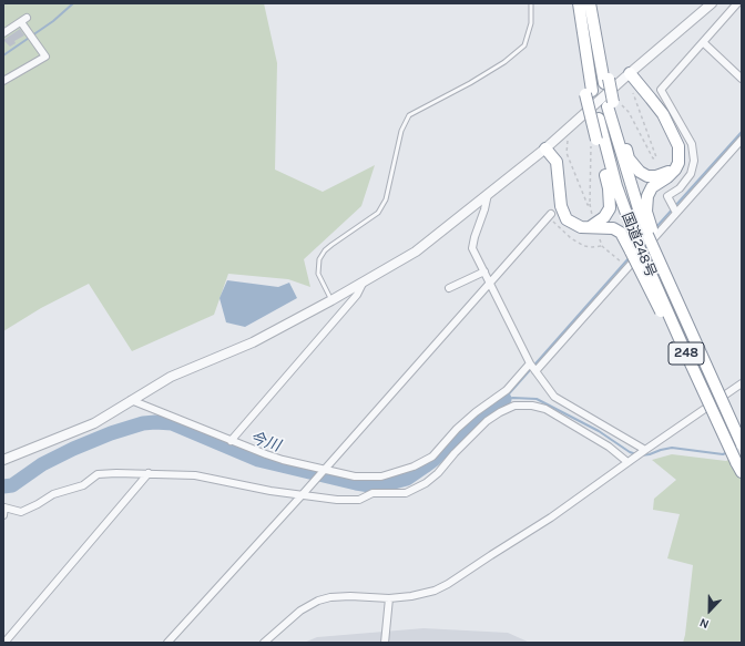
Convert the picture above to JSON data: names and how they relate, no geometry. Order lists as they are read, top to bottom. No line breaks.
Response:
{"streets":{"highway":["国道248号","248"]},"crossings":[["国道248号","248"]],"water":["今川"],"north":"bottom"}
